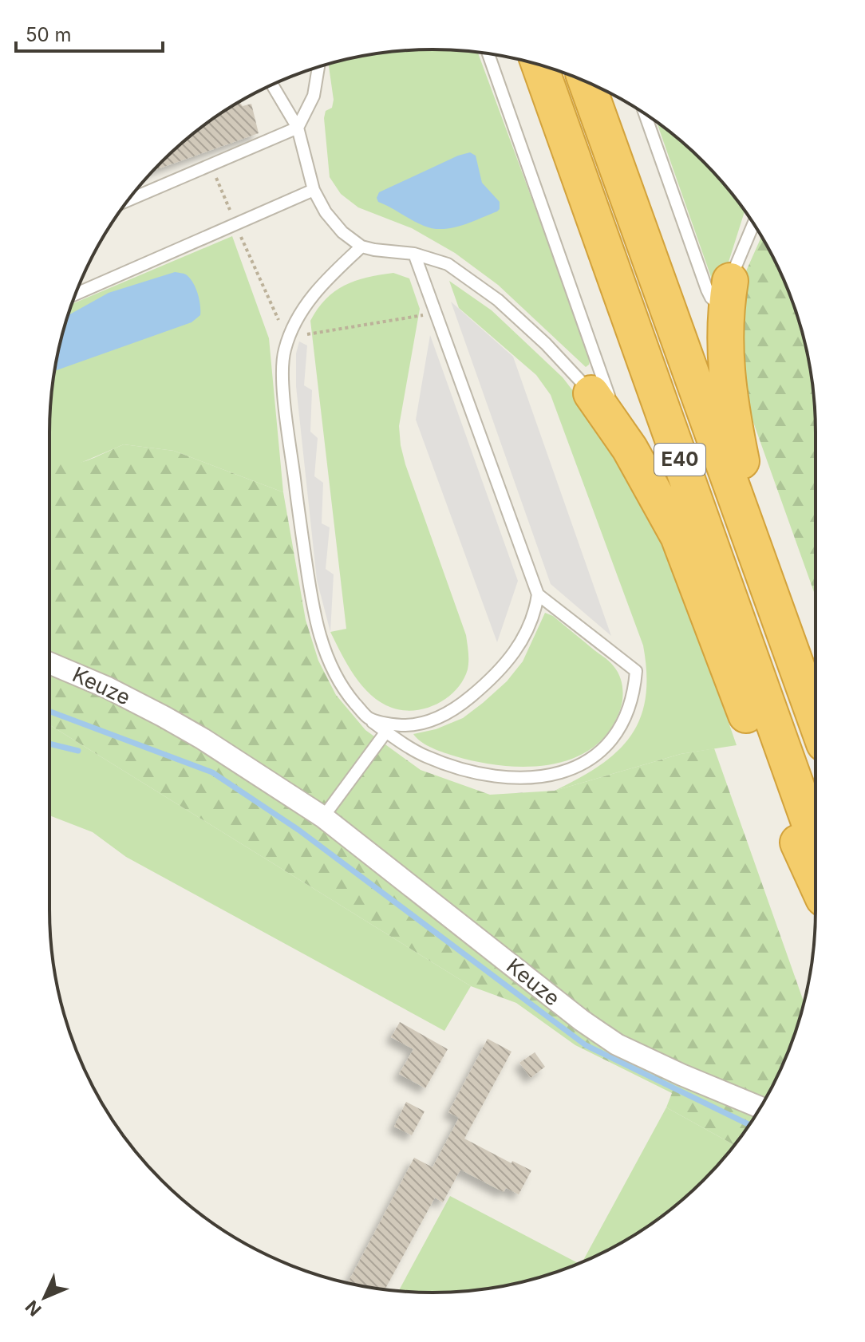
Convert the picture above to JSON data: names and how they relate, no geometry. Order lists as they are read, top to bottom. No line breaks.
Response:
{"streets":{"highway":["E40"],"street":["Keuze"]},"scale_bar":"50 m","north":"bottom left"}
